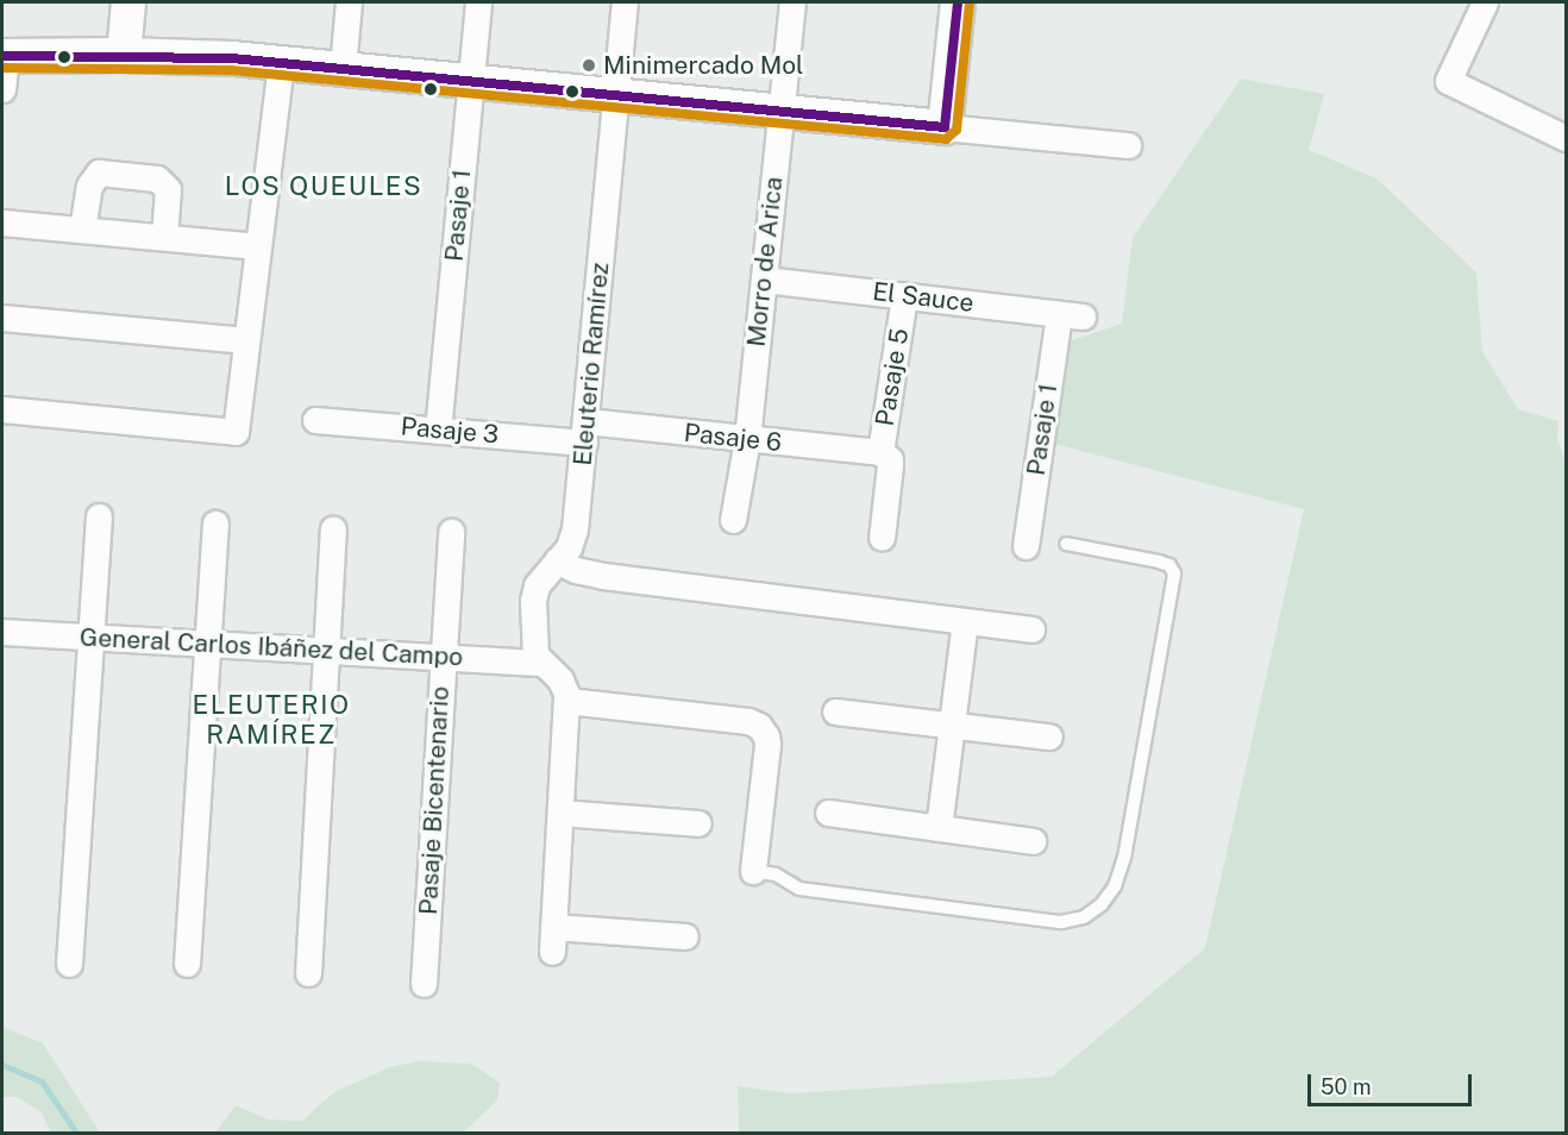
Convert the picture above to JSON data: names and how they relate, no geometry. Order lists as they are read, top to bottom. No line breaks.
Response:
{"streets":{"street":["Pasaje 1","Morro de Arica","El Sauce","Eleuterio Ramírez","Pasaje 5","Pasaje 3","Pasaje 6","General Carlos Ibáñez del Campo","Pasaje Bicentenario"]},"crossings":[["Pasaje 1","El Sauce"],["Pasaje 1","Pasaje 3"],["Morro de Arica","El Sauce"],["Morro de Arica","Pasaje 6"],["El Sauce","Pasaje 5"],["Eleuterio Ramírez","Pasaje 3"],["Eleuterio Ramírez","Pasaje 6"],["Eleuterio Ramírez","General Carlos Ibáñez del Campo"],["Pasaje 5","Pasaje 6"],["Pasaje 3","Pasaje 6"],["General Carlos Ibáñez del Campo","Pasaje Bicentenario"]],"districts":["LOS QUEULES","ELEUTERIO RAMÍREZ"],"places":["Minimercado Mol"],"scale_bar":"50 m"}
